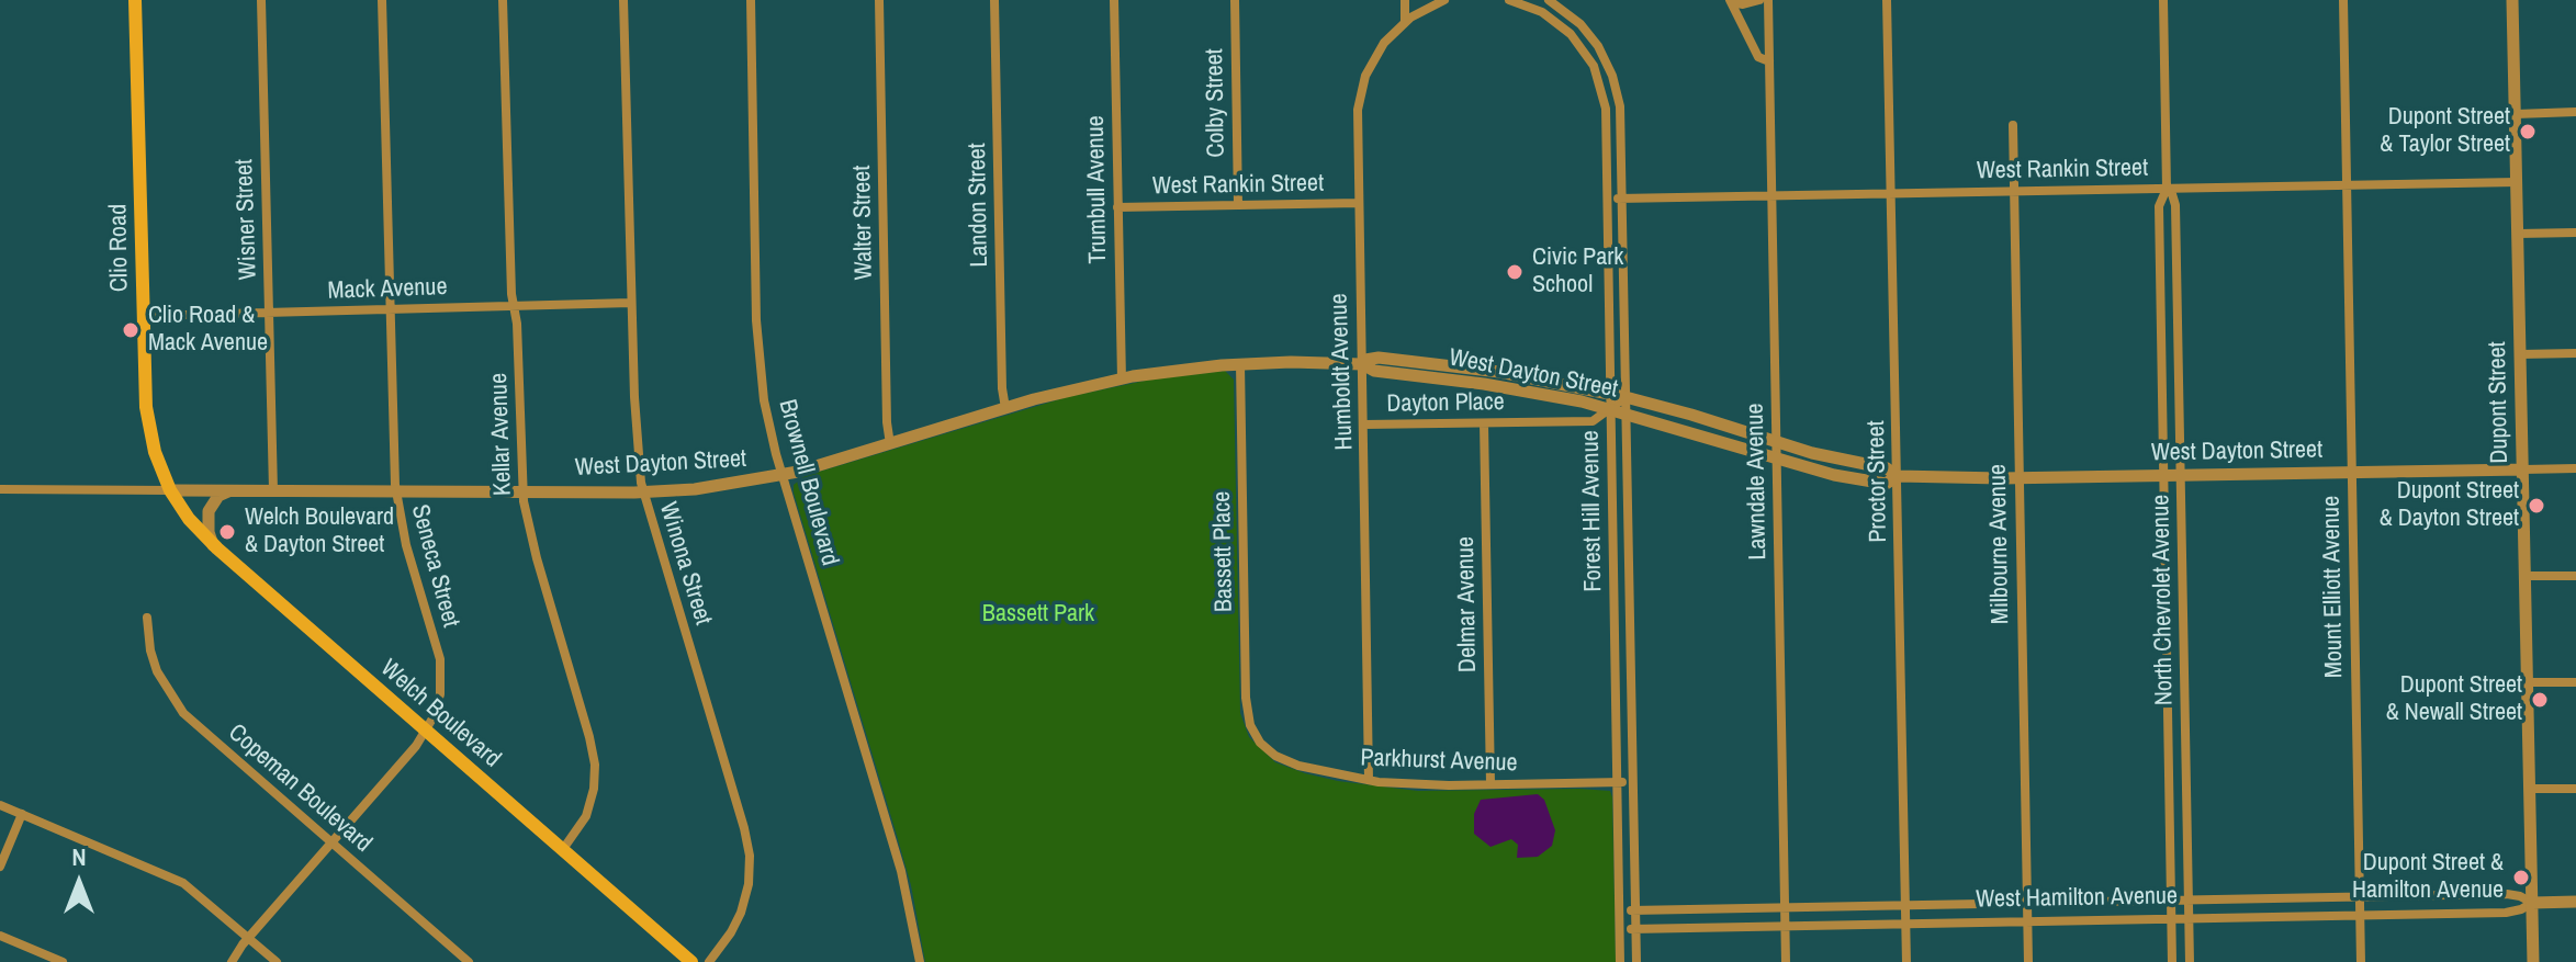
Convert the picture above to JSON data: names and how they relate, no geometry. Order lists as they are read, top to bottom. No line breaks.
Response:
{"streets":{"main road":["Clio Road","Welch Boulevard"],"street":["Colby Street","West Rankin Street","Trumbull Avenue","Landon Street","Wisner Street","Walter Street","Mack Avenue","Humboldt Avenue","West Dayton Street","Dupont Street","Dayton Place","Kellar Avenue","Lawndale Avenue","Proctor Street","Brownell Boulevard","Forest Hill Avenue","Milbourne Avenue","Bassett Place","Winona Street","Seneca Street","Mount Elliott Avenue","North Chevrolet Avenue","Delmar Avenue","Parkhurst Avenue","Copeman Boulevard","West Hamilton Avenue"]},"crossings":[["Colby Street","West Rankin Street"],["West Rankin Street","Trumbull Avenue"],["West Rankin Street","Humboldt Avenue"],["West Rankin Street","Dupont Street"],["West Rankin Street","Lawndale Avenue"],["West Rankin Street","Proctor Street"],["West Rankin Street","Forest Hill Avenue"],["West Rankin Street","Milbourne Avenue"],["West Rankin Street","Mount Elliott Avenue"],["West Rankin Street","North Chevrolet Avenue"],["Trumbull Avenue","West Dayton Street"],["Landon Street","West Dayton Street"],["Wisner Street","Mack Avenue"],["Wisner Street","West Dayton Street"],["Walter Street","West Dayton Street"],["Clio Road","Mack Avenue"],["Clio Road","West Dayton Street"],["Clio Road","Welch Boulevard"],["Mack Avenue","Kellar Avenue"],["Mack Avenue","Winona Street"],["Mack Avenue","Seneca Street"],["Humboldt Avenue","West Dayton Street"],["Humboldt Avenue","Dayton Place"],["Humboldt Avenue","Parkhurst Avenue"],["West Dayton Street","Dupont Street"],["West Dayton Street","Dayton Place"],["West Dayton Street","Kellar Avenue"],["West Dayton Street","Lawndale Avenue"],["West Dayton Street","Proctor Street"],["West Dayton Street","Brownell Boulevard"],["West Dayton Street","Forest Hill Avenue"],["West Dayton Street","Milbourne Avenue"],["West Dayton Street","Bassett Place"],["West Dayton Street","Winona Street"],["West Dayton Street","Seneca Street"],["West Dayton Street","Mount Elliott Avenue"],["West Dayton Street","North Chevrolet Avenue"],["West Dayton Street","Welch Boulevard"],["Dupont Street","West Hamilton Avenue"],["Dayton Place","Forest Hill Avenue"],["Dayton Place","Delmar Avenue"],["Kellar Avenue","Welch Boulevard"],["Lawndale Avenue","West Hamilton Avenue"],["Proctor Street","West Hamilton Avenue"],["Forest Hill Avenue","Parkhurst Avenue"],["Forest Hill Avenue","West Hamilton Avenue"],["Milbourne Avenue","West Hamilton Avenue"],["Bassett Place","Parkhurst Avenue"],["Seneca Street","Welch Boulevard"],["Seneca Street","Copeman Boulevard"],["Mount Elliott Avenue","West Hamilton Avenue"],["North Chevrolet Avenue","West Hamilton Avenue"],["Delmar Avenue","Parkhurst Avenue"]],"parks":["Bassett Park"],"places":["Dupont Street & Taylor Street","Civic Park School","Clio Road & Mack Avenue","Dupont Street & Dayton Street","Welch Boulevard & Dayton Street","Dupont Street & Newall Street","Dupont Street & Hamilton Avenue"],"north":"top"}
